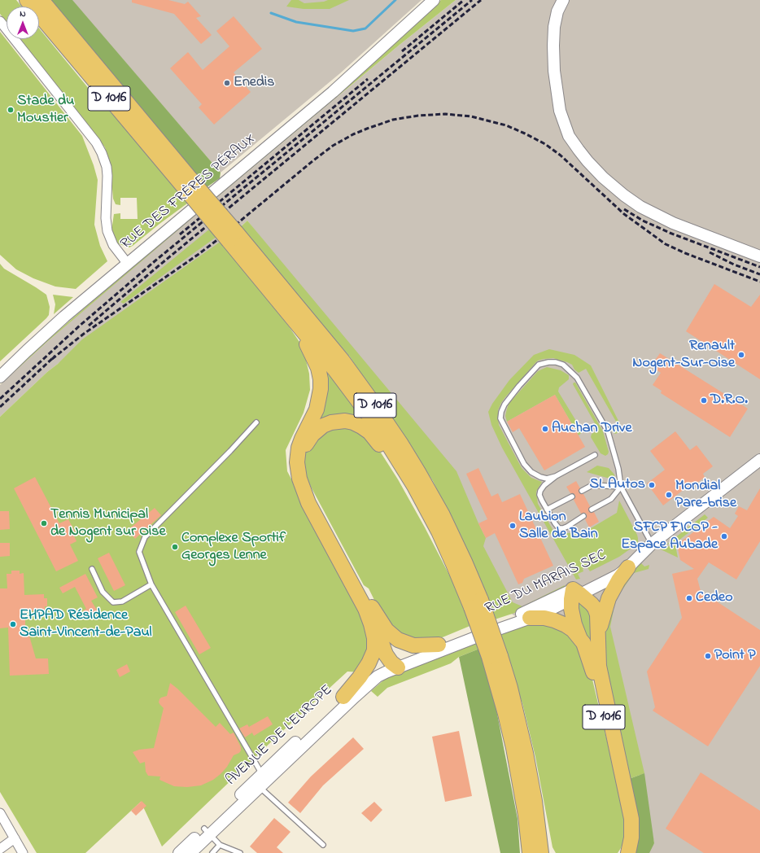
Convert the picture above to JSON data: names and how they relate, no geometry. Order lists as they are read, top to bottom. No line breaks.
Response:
{"streets":{"highway":["D 1016"],"street":["RUE DES FRÈRES PÉRAUX","RUE DU MARAIS SEC","AVENUE DE L'EUROPE"]},"crossings":[["D 1016","RUE DU MARAIS SEC"],["D 1016","AVENUE DE L'EUROPE"],["RUE DU MARAIS SEC","AVENUE DE L'EUROPE"]],"places":["Enedis","Stade du Moustier","Renault Nogent-Sur-Oise","D.R.O.","Auchan Drive","SL Autos","Mondial Pare-brise","Tennis Municipal de Nogent sur Oise","Laubion Salle de Bain","SFCP FICOP - Espace Aubade","Complexe Sportif Georges Lenne","Cedeo","EHPAD Résidence Saint-Vincent-de-Paul","Point P"],"north":"top"}
